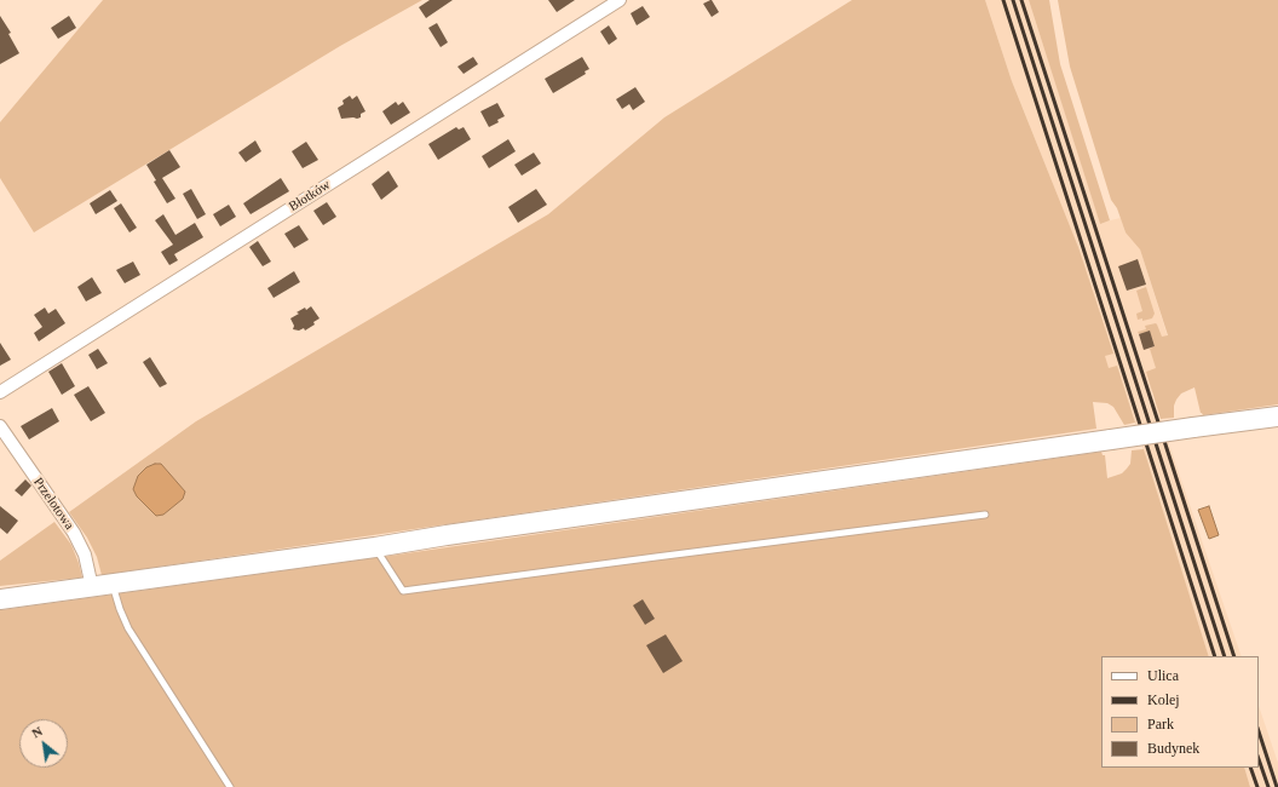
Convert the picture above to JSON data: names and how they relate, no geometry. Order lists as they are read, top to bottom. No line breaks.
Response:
{"streets":{"street":["Błotków","Przelotowa"]},"legend":["Ulica","Kolej","Park","Budynek"],"north":"top left"}
